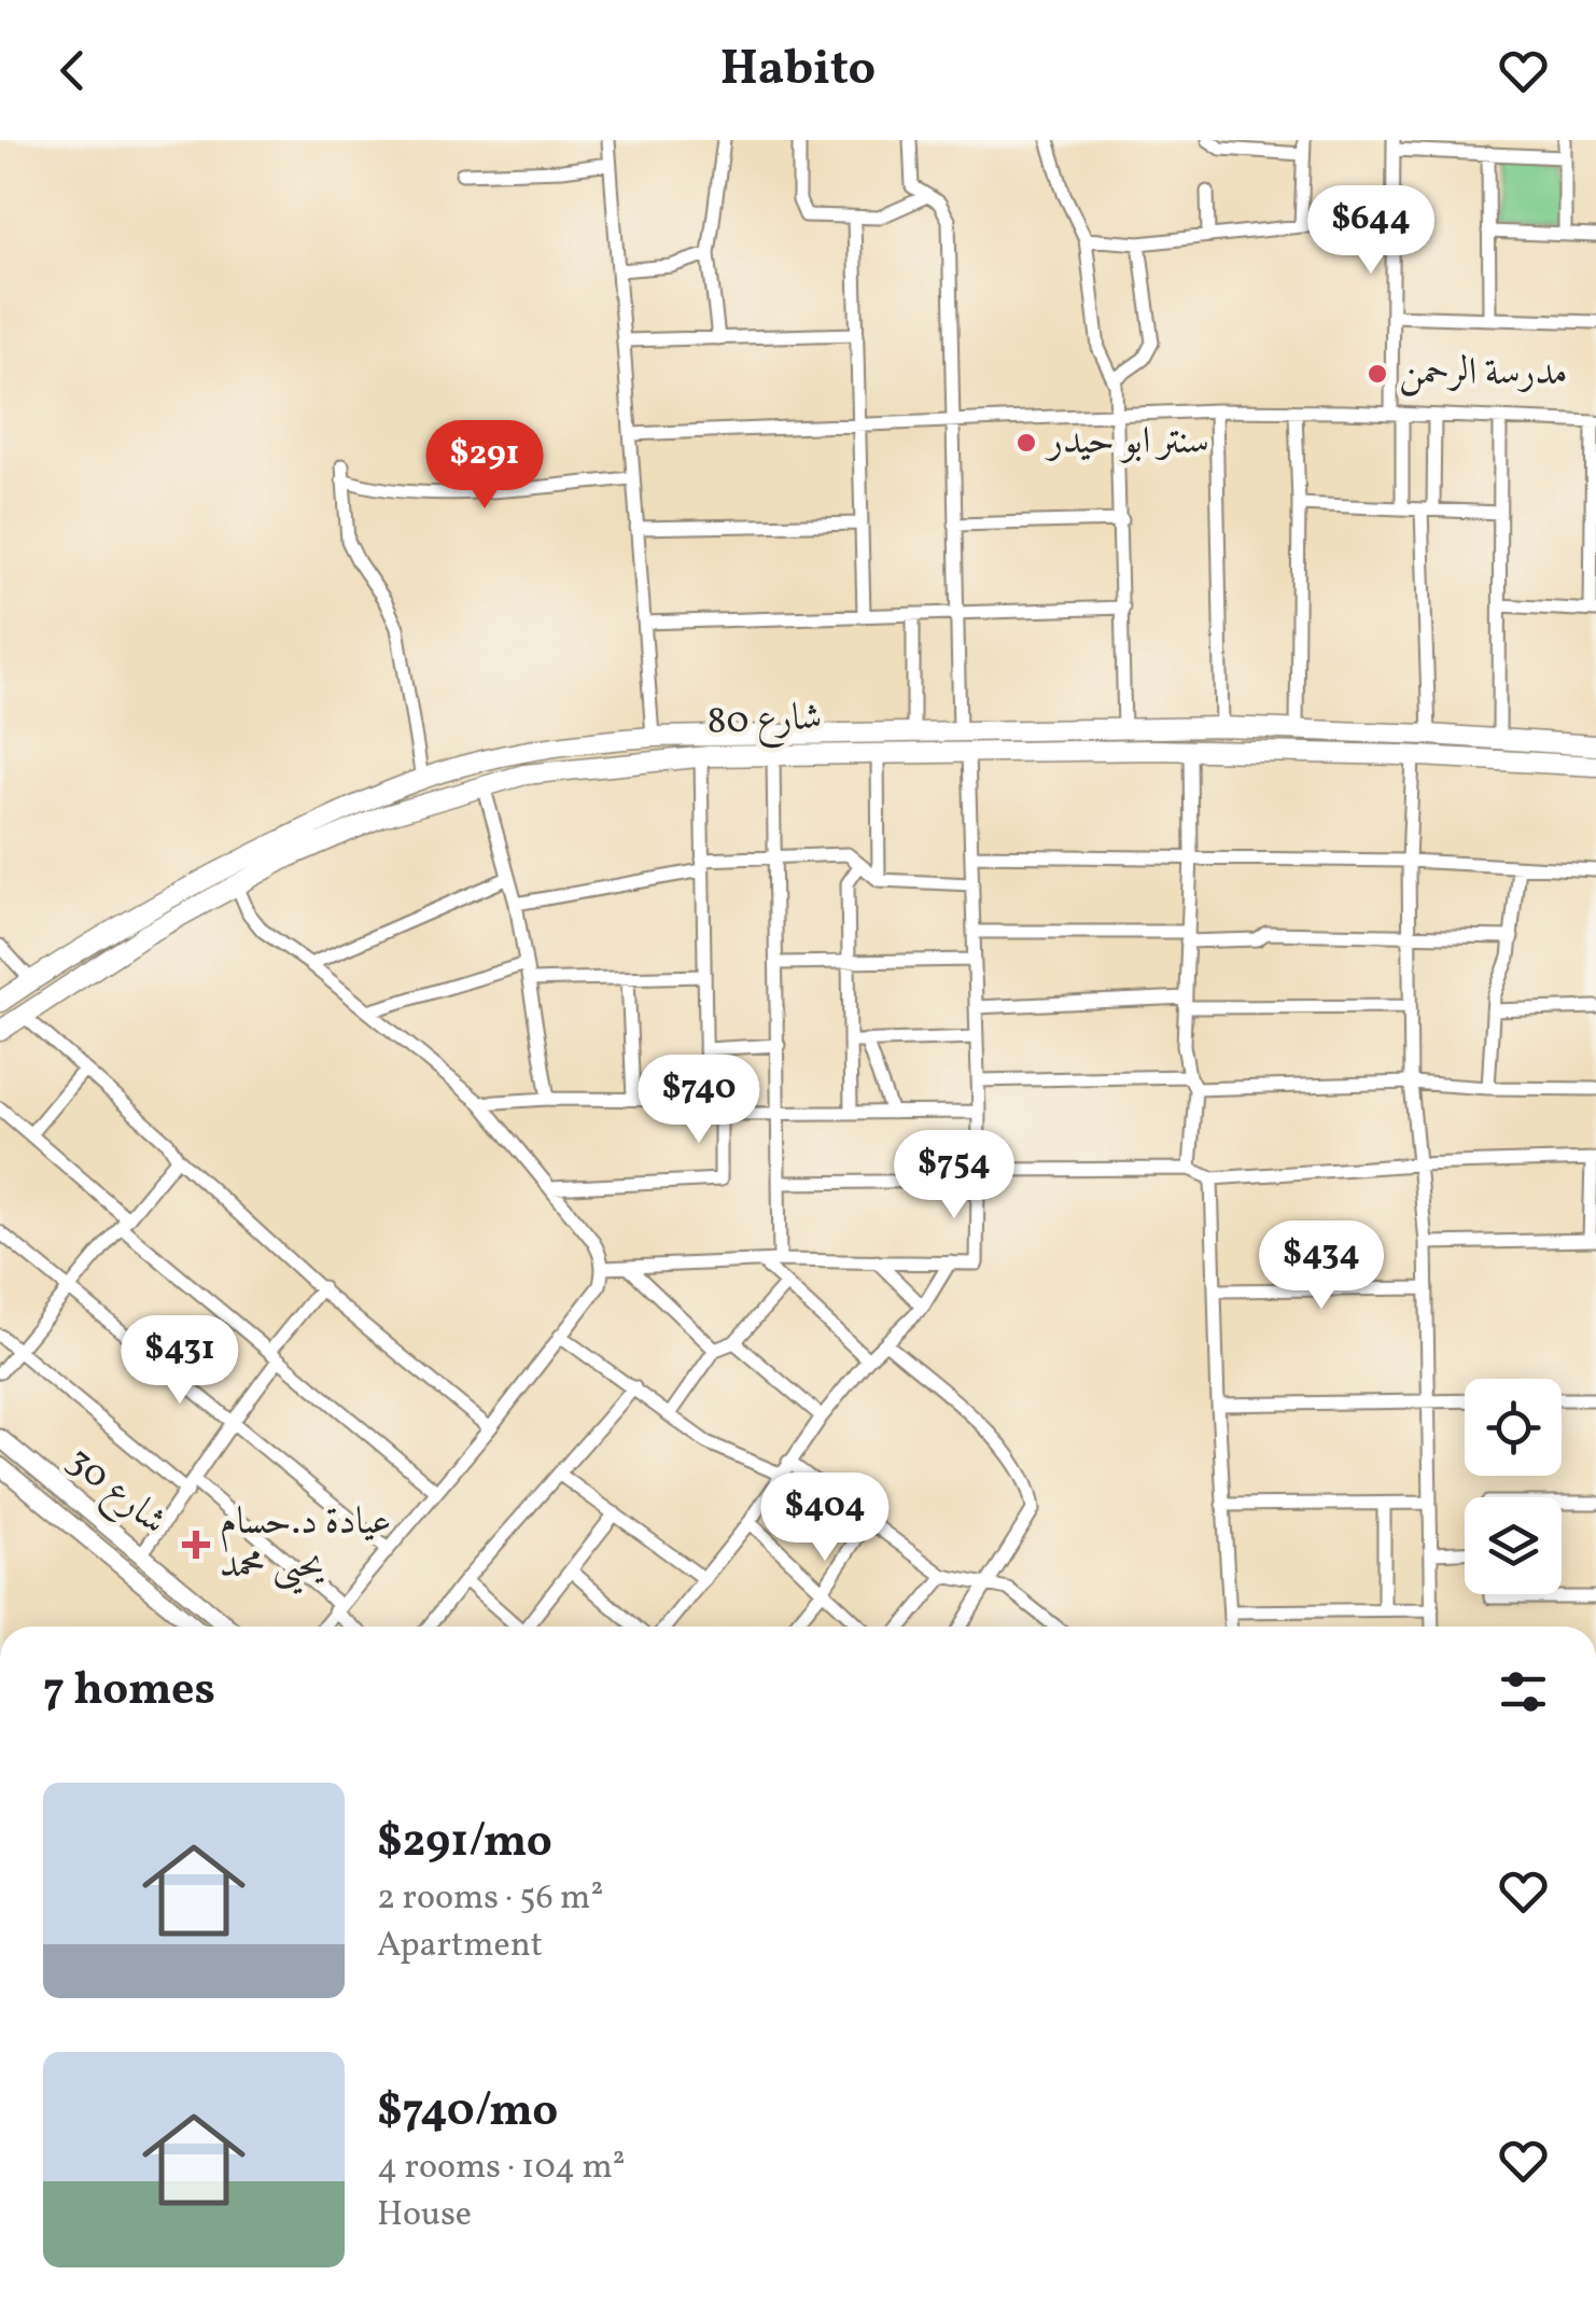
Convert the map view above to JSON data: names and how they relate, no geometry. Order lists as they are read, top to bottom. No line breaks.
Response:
{"streets":{"main road":["شارع 80"],"street":["شارع 30"]},"places":{"other":["مدرسة الرحمن","سنتر ابو حيدر"],"health":["عيادة د.حسام يحيى محمد"]},"page":{"header":"Habito","price":["$644","$291","$740","$754","$434","$431","$404"],"heading":"7 homes","list":[{"name":"$291/mo","note":"2 rooms · 56 m² · Apartment"},{"name":"$740/mo","note":"4 rooms · 104 m² · House"}]}}
